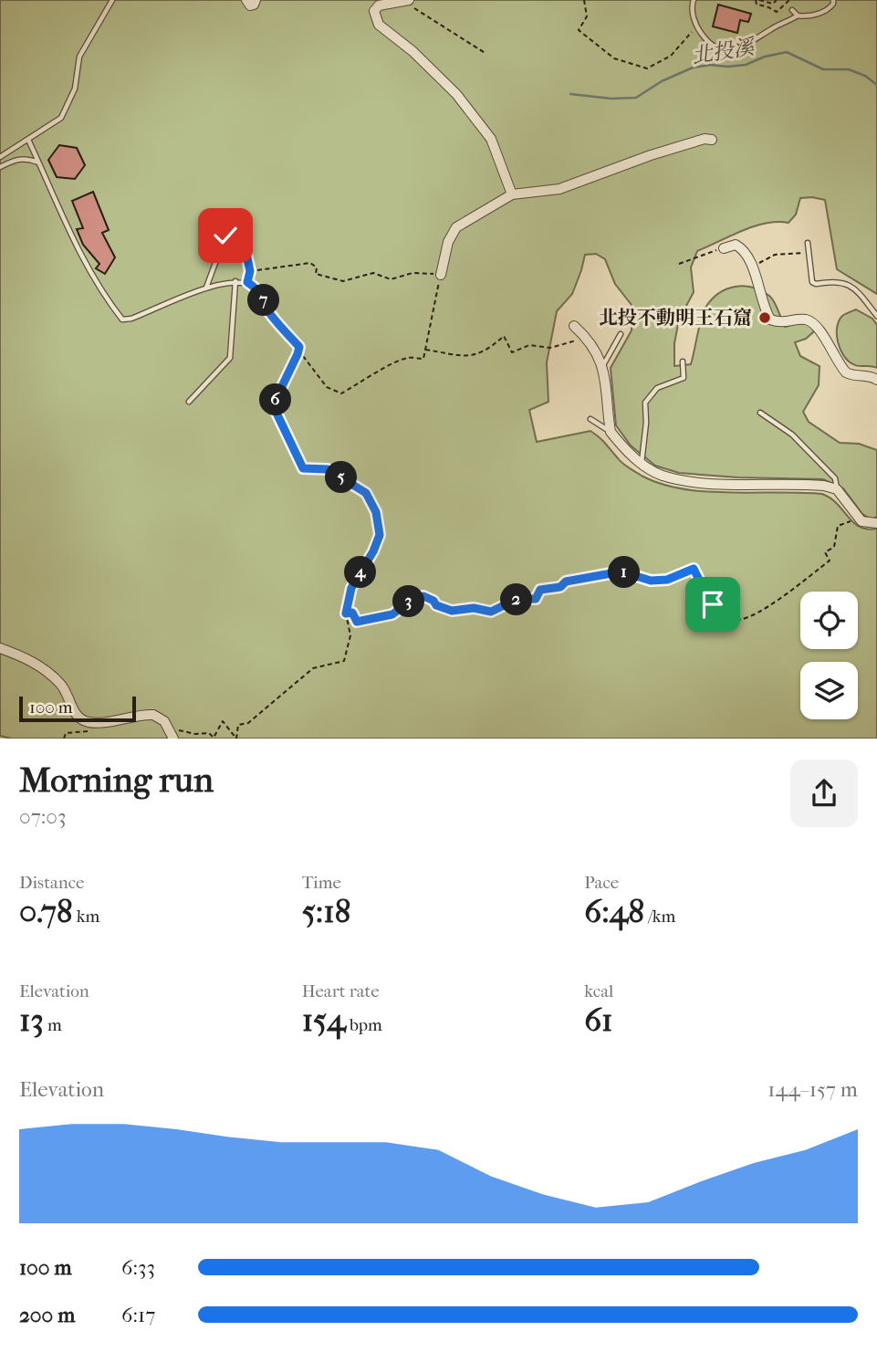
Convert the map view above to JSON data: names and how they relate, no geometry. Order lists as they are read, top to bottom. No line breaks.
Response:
{"water":["北投溪"],"places":["北投不動明王石窟"],"scale_bar":"100 m","page":{"pins":["7","6","5","1","4","2","3"],"scale":"100 m","heading":["Morning run","07:03"],"stats":[["Distance","0.78 km"],["Time","5:18"],["Pace","6:48 /km"],["Elevation","13 m"],["Heart rate","154 bpm"],["kcal","61"]],"chart":["Elevation","144–157 m"],"list":[{"name":"100 m","note":"6:33"},{"name":"200 m","note":"6:17"}]}}
